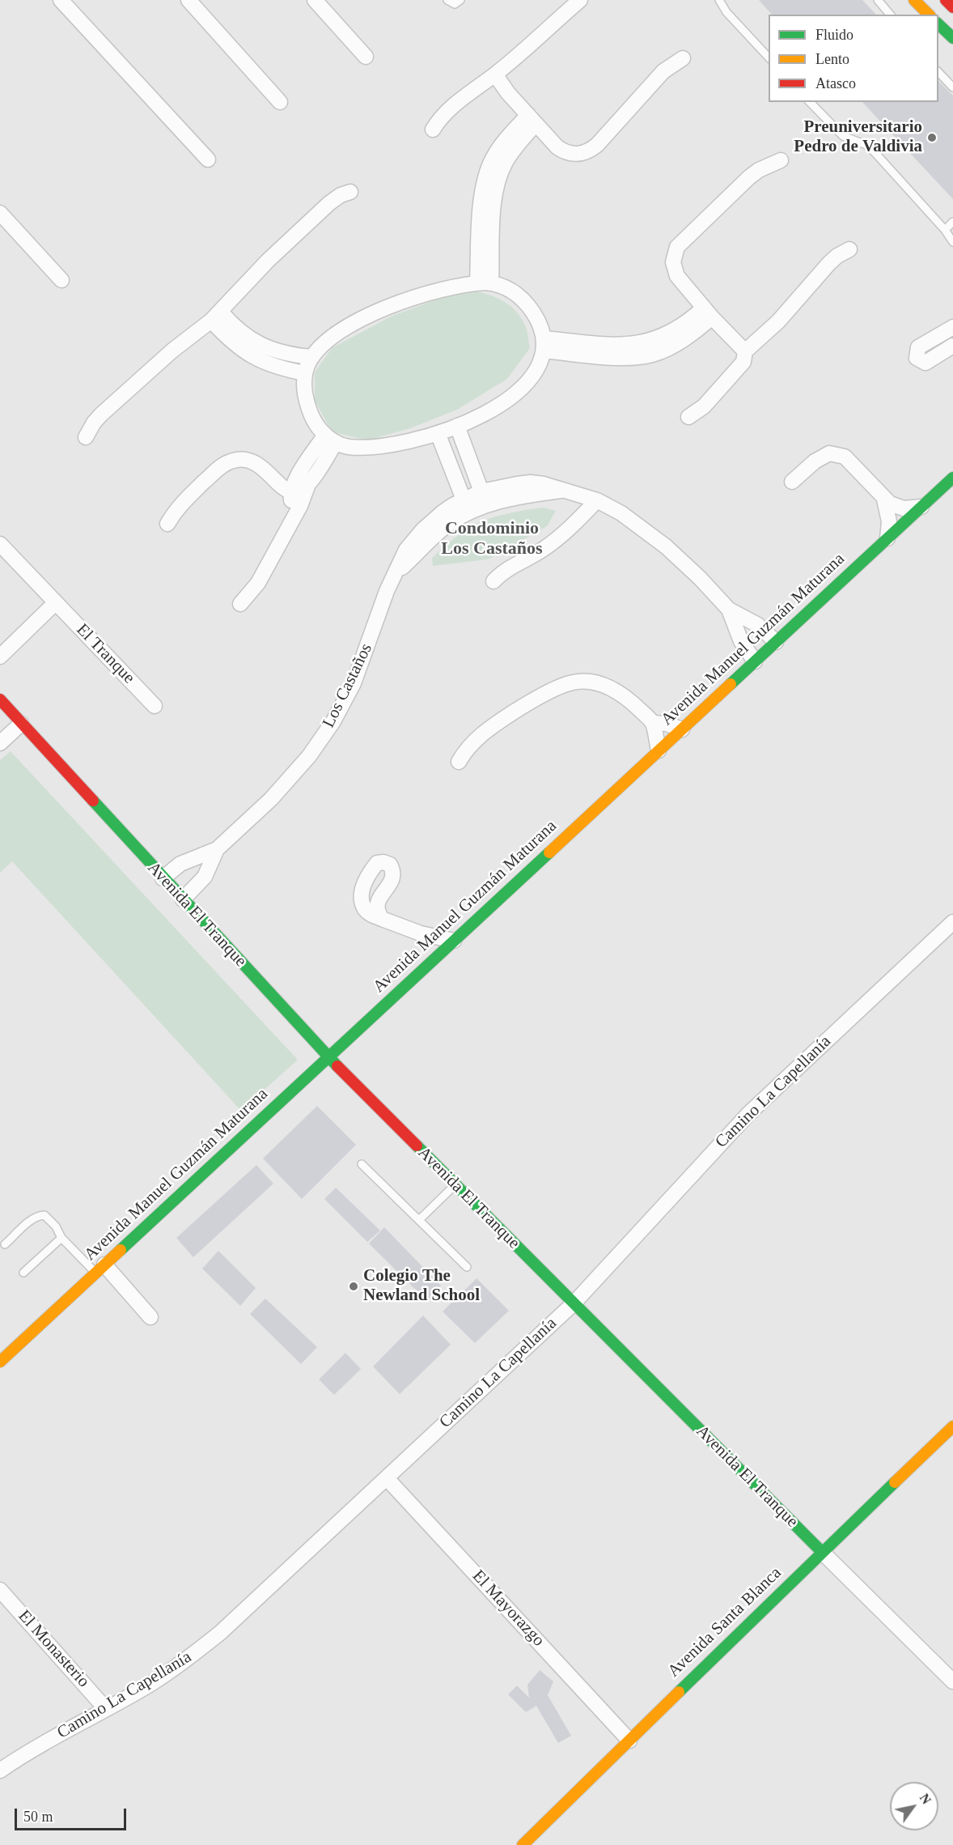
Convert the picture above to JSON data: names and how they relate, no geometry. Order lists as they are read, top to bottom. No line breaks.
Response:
{"streets":{"main road":["Avenida Manuel Guzmán Maturana","Avenida El Tranque","Avenida Santa Blanca"],"street":["El Tranque","Los Castaños","Camino La Capellanía","El Mayorazgo","El Monasterio"]},"crossings":[["Avenida Manuel Guzmán Maturana","Los Castaños"],["Avenida Manuel Guzmán Maturana","Avenida El Tranque"],["Los Castaños","Avenida El Tranque"],["Avenida El Tranque","Camino La Capellanía"],["Avenida El Tranque","Avenida Santa Blanca"],["Camino La Capellanía","El Mayorazgo"],["Camino La Capellanía","El Monasterio"],["El Mayorazgo","Avenida Santa Blanca"]],"districts":["Condominio Los Castaños"],"places":["Preuniversitario Pedro de Valdivia","Colegio The Newland School"],"legend":["Fluido","Lento","Atasco"],"scale_bar":"50 m","north":"top right"}
